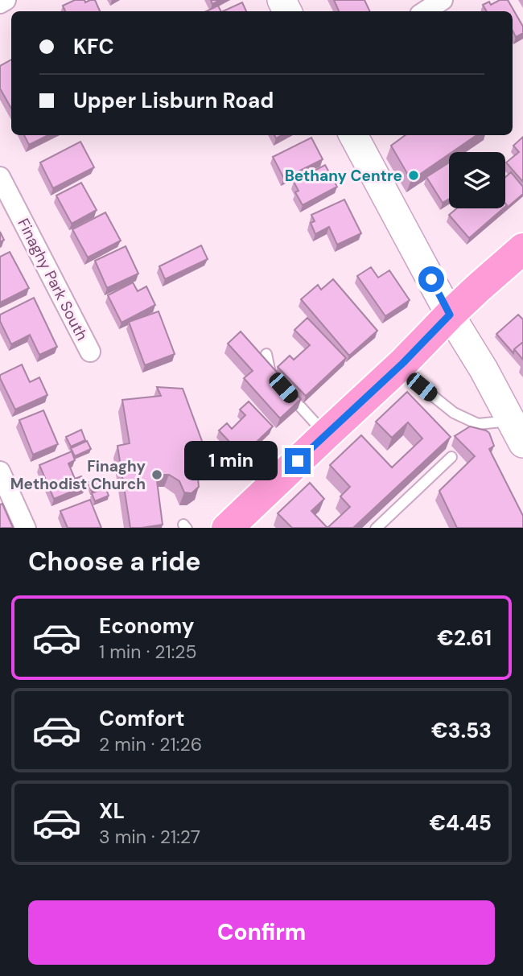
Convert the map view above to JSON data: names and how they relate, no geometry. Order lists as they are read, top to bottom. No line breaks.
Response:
{"streets":{"street":["Finaghy Park South"]},"places":["Bethany Centre","Finaghy Methodist Church"],"page":{"banner":["KFC","Upper Lisburn Road"],"bubble":"1 min","heading":"Choose a ride","list":[{"name":"Economy","note":"1 min · 21:25","value":"€2.61"},{"name":"Comfort","note":"2 min · 21:26","value":"€3.53"},{"name":"XL","note":"3 min · 21:27","value":"€4.45"}],"buttons":"Confirm"}}
